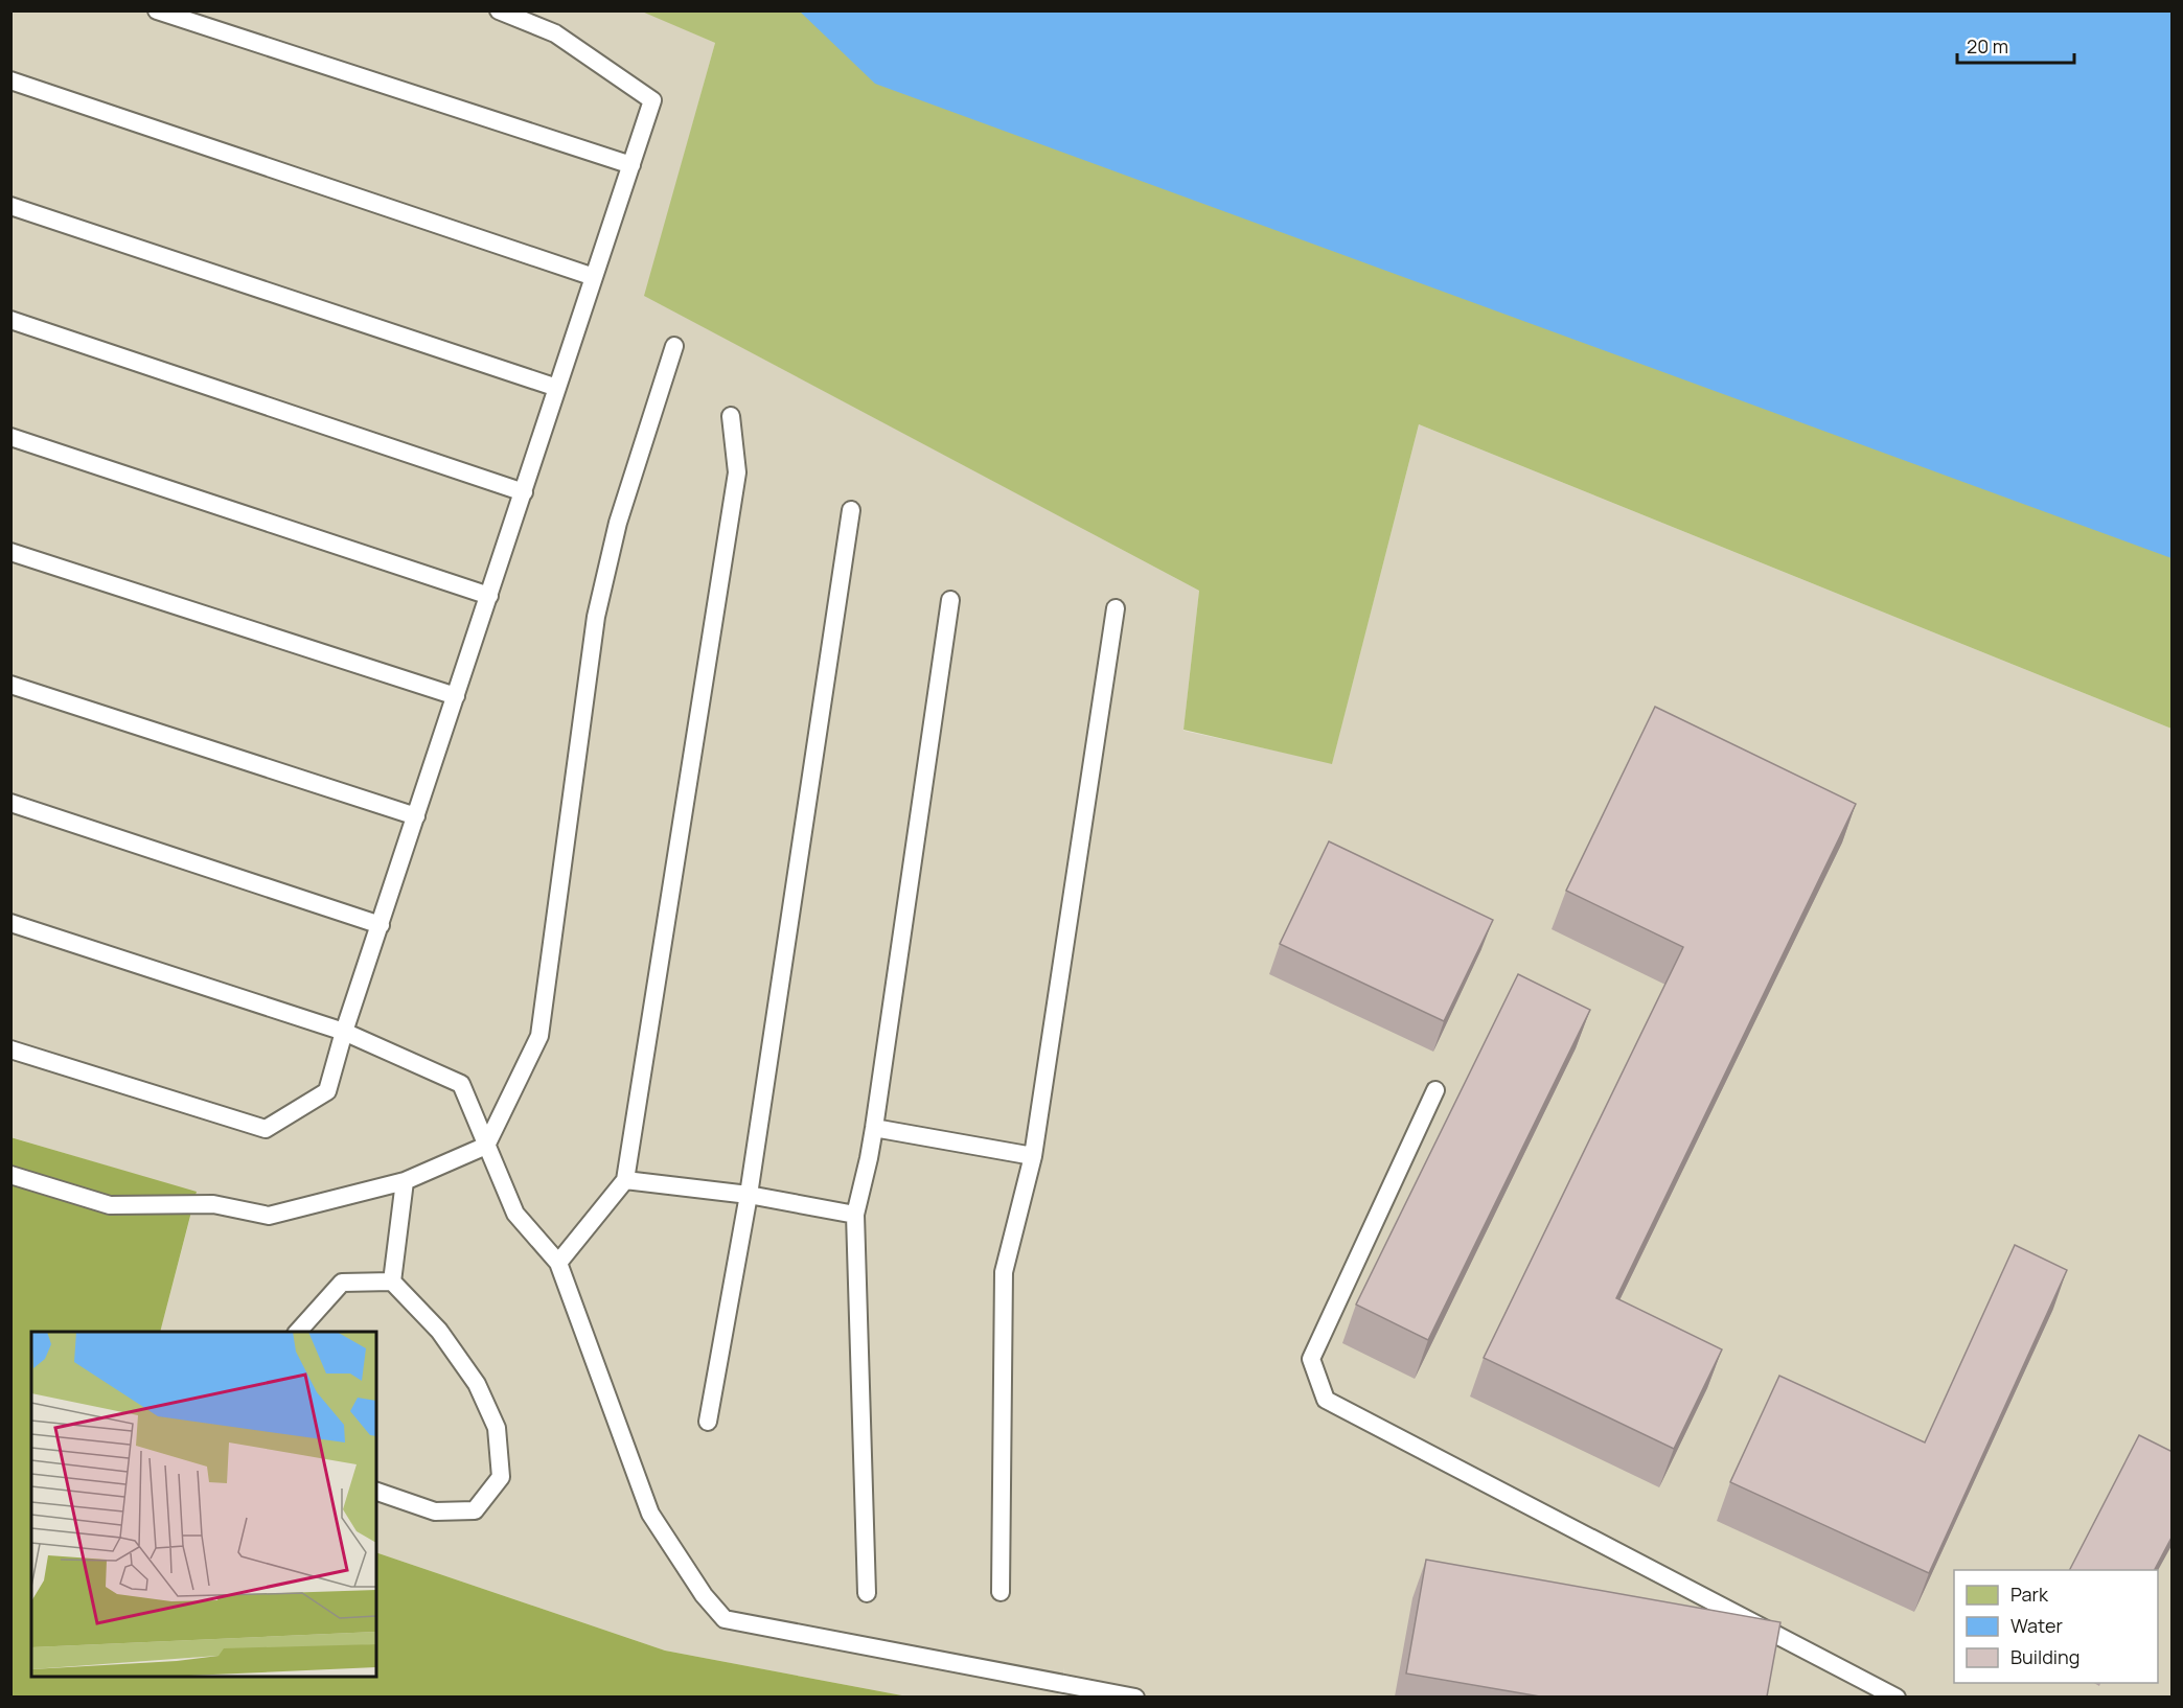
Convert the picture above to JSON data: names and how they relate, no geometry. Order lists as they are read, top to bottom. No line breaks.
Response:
{"legend":["Park","Water","Building"],"scale_bar":"20 m"}
